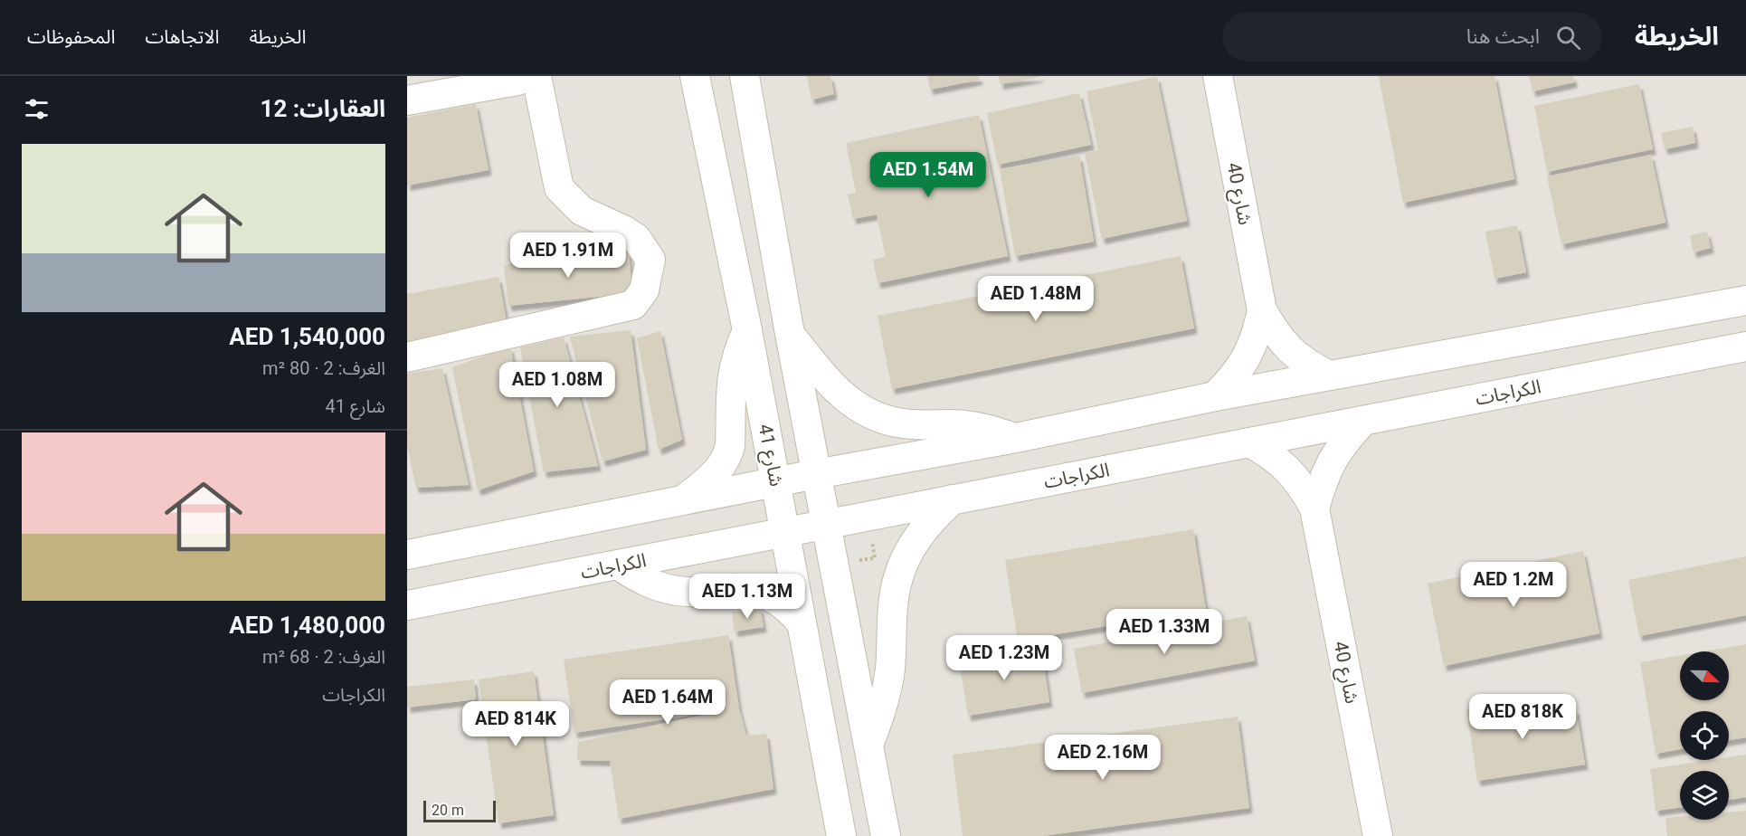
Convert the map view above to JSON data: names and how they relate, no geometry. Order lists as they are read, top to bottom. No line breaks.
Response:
{"streets":{"street":["شارع 40","الكراجات","شارع 41"]},"crossings":[["شارع 40","الكراجات"],["الكراجات","شارع 41"]],"scale_bar":"20 m","north":"right","page":{"header":"الخريطة","search":"ابحث هنا","nav":["الخريطة","الاتجاهات","المحفوظات"],"heading":"العقارات: 12","list":[{"name":"AED 1,540,000","note":"الغرف: 2 · 80 m² · شارع 41"},{"name":"AED 1,480,000","note":"الغرف: 2 · 68 m² · الكراجات"}],"price":["AED 1.54M","AED 1.91M","AED 1.48M","AED 1.08M","AED 1.2M","AED 1.13M","AED 1.33M","AED 1.23M","AED 1.64M","AED 818K","AED 814K","AED 2.16M"],"scale":"20 m"}}
